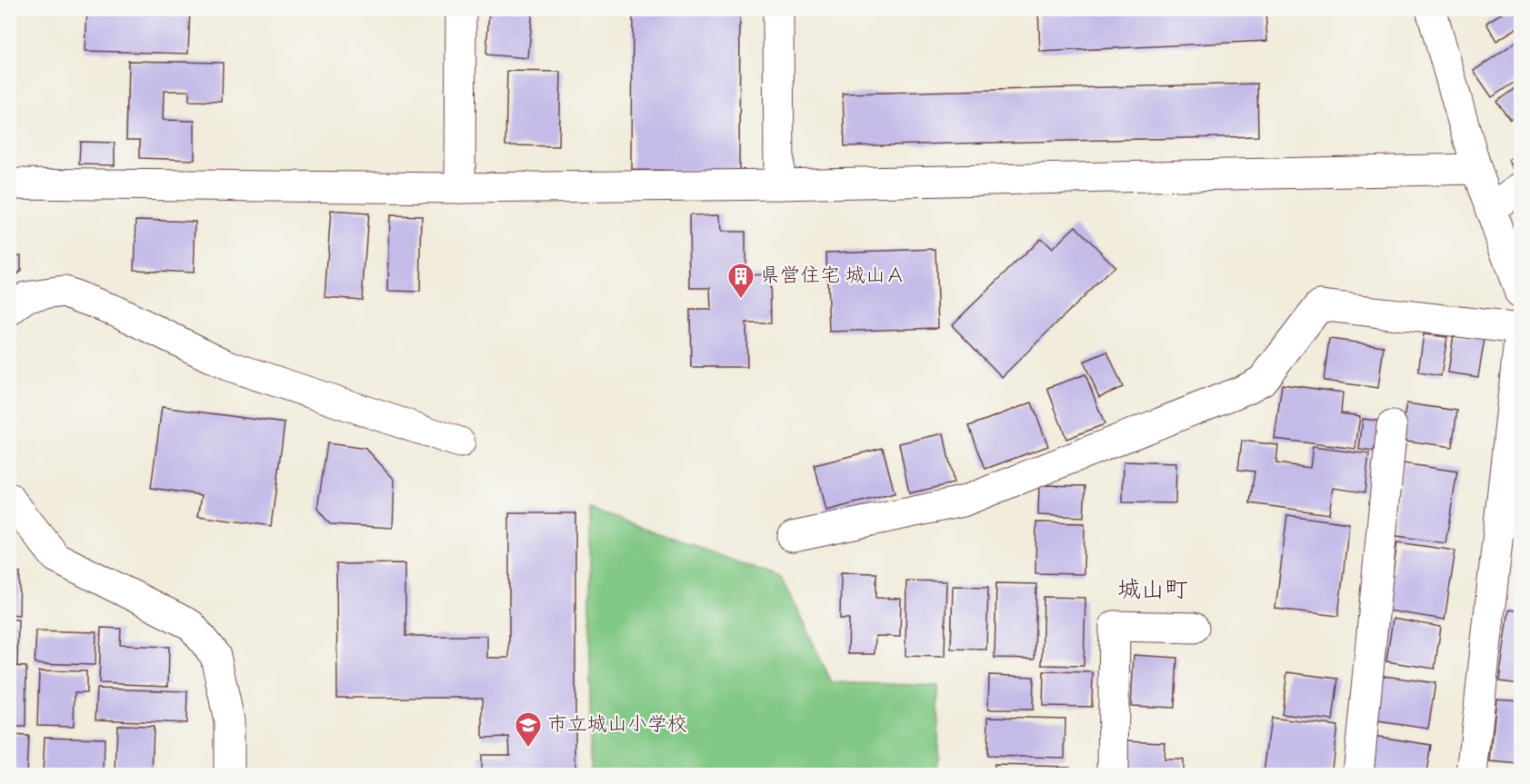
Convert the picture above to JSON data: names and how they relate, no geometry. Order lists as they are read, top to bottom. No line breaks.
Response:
{"districts":["城山町"],"places":{"building":["県営住宅 城山Ａ"],"school or university":["市立城山小学校"]}}
